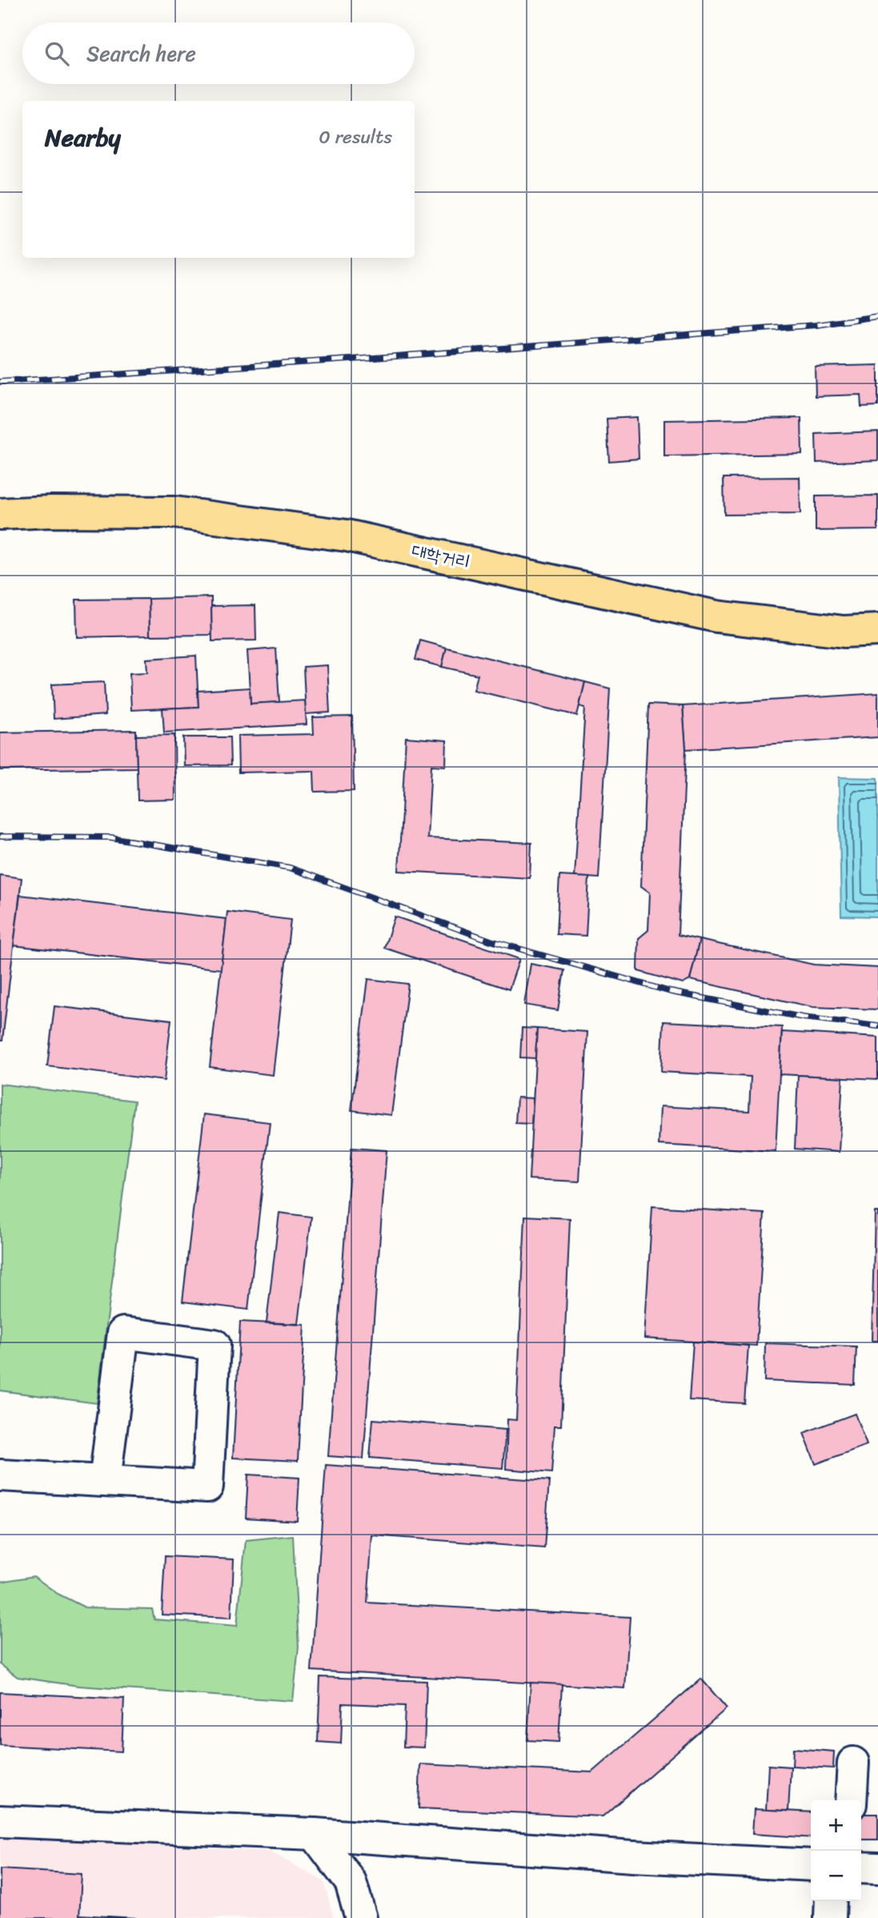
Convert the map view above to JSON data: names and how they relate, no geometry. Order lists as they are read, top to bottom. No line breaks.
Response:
{"streets":{"main road":["대학거리"]},"page":{"search":"Search here","heading":["Nearby","0 results"],"map_buttons":["+","−"]}}
